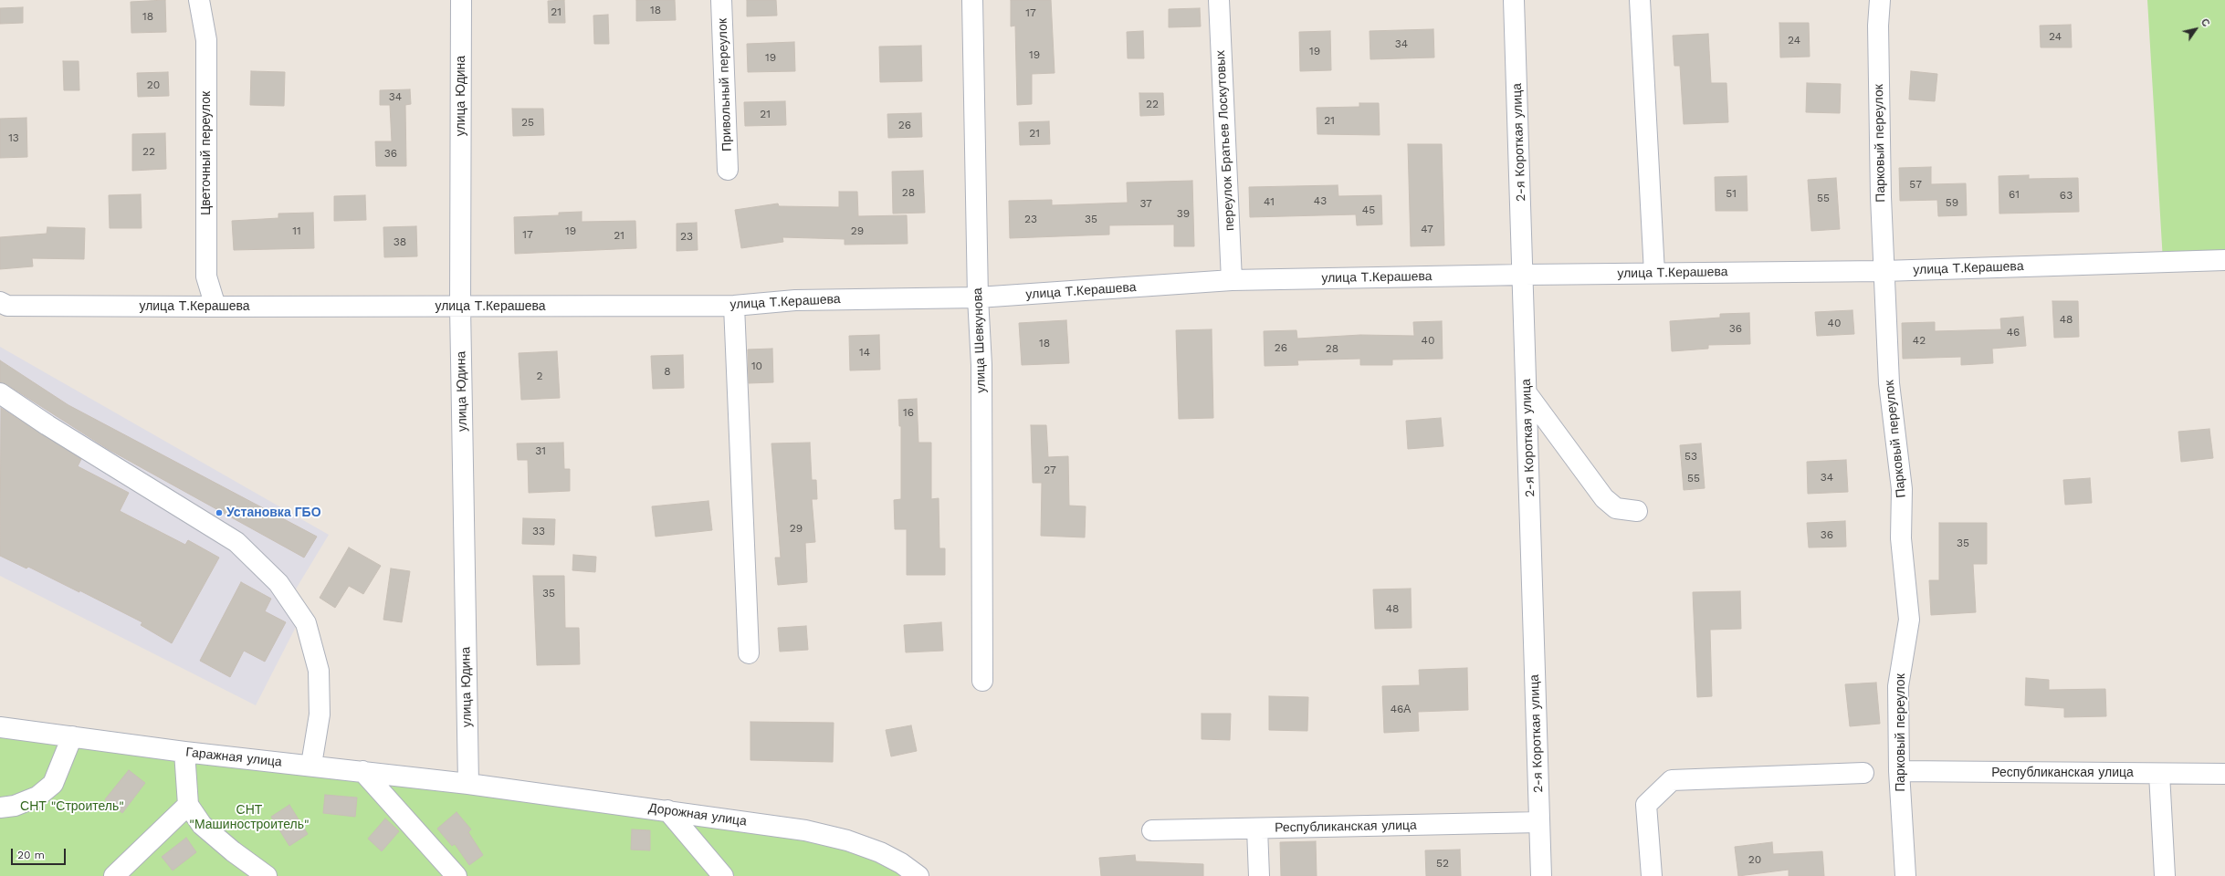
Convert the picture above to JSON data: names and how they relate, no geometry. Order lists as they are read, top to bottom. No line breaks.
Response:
{"streets":{"street":["Привольный переулок","улица Юдина","переулок Братьев Лоскутовых","2-я Короткая улица","Парковый переулок","Цветочный переулок","улица Т.Керашева","улица Шевкунова","Гаражная улица","Республиканская улица","Дорожная улица"]},"crossings":[["улица Юдина","улица Т.Керашева"],["улица Юдина","Гаражная улица"],["улица Юдина","Дорожная улица"],["переулок Братьев Лоскутовых","улица Т.Керашева"],["2-я Короткая улица","улица Т.Керашева"],["2-я Короткая улица","Республиканская улица"],["Парковый переулок","улица Т.Керашева"],["Парковый переулок","Республиканская улица"],["Цветочный переулок","улица Т.Керашева"],["улица Т.Керашева","улица Шевкунова"],["Гаражная улица","Дорожная улица"]],"parks":["СНТ \"Строитель\"","СНТ \"Машиностроитель\""],"places":["Установка ГБО"],"house_numbers":["18","21","17","18","24","24","34","19","19","19","20","34","22","21","21","25","26","21","13","22","36","57","28","51","61","63","55","43","41","59","37","45","39","23","35","47","11","19","29","17","21","23","38","48","40","36","46","40","42","18","26","28","14","10","8","2","16","31","53","27","34","55","29","33","36","35","35","48","46А","20","52"],"scale_bar":"20 m","north":"top right"}
